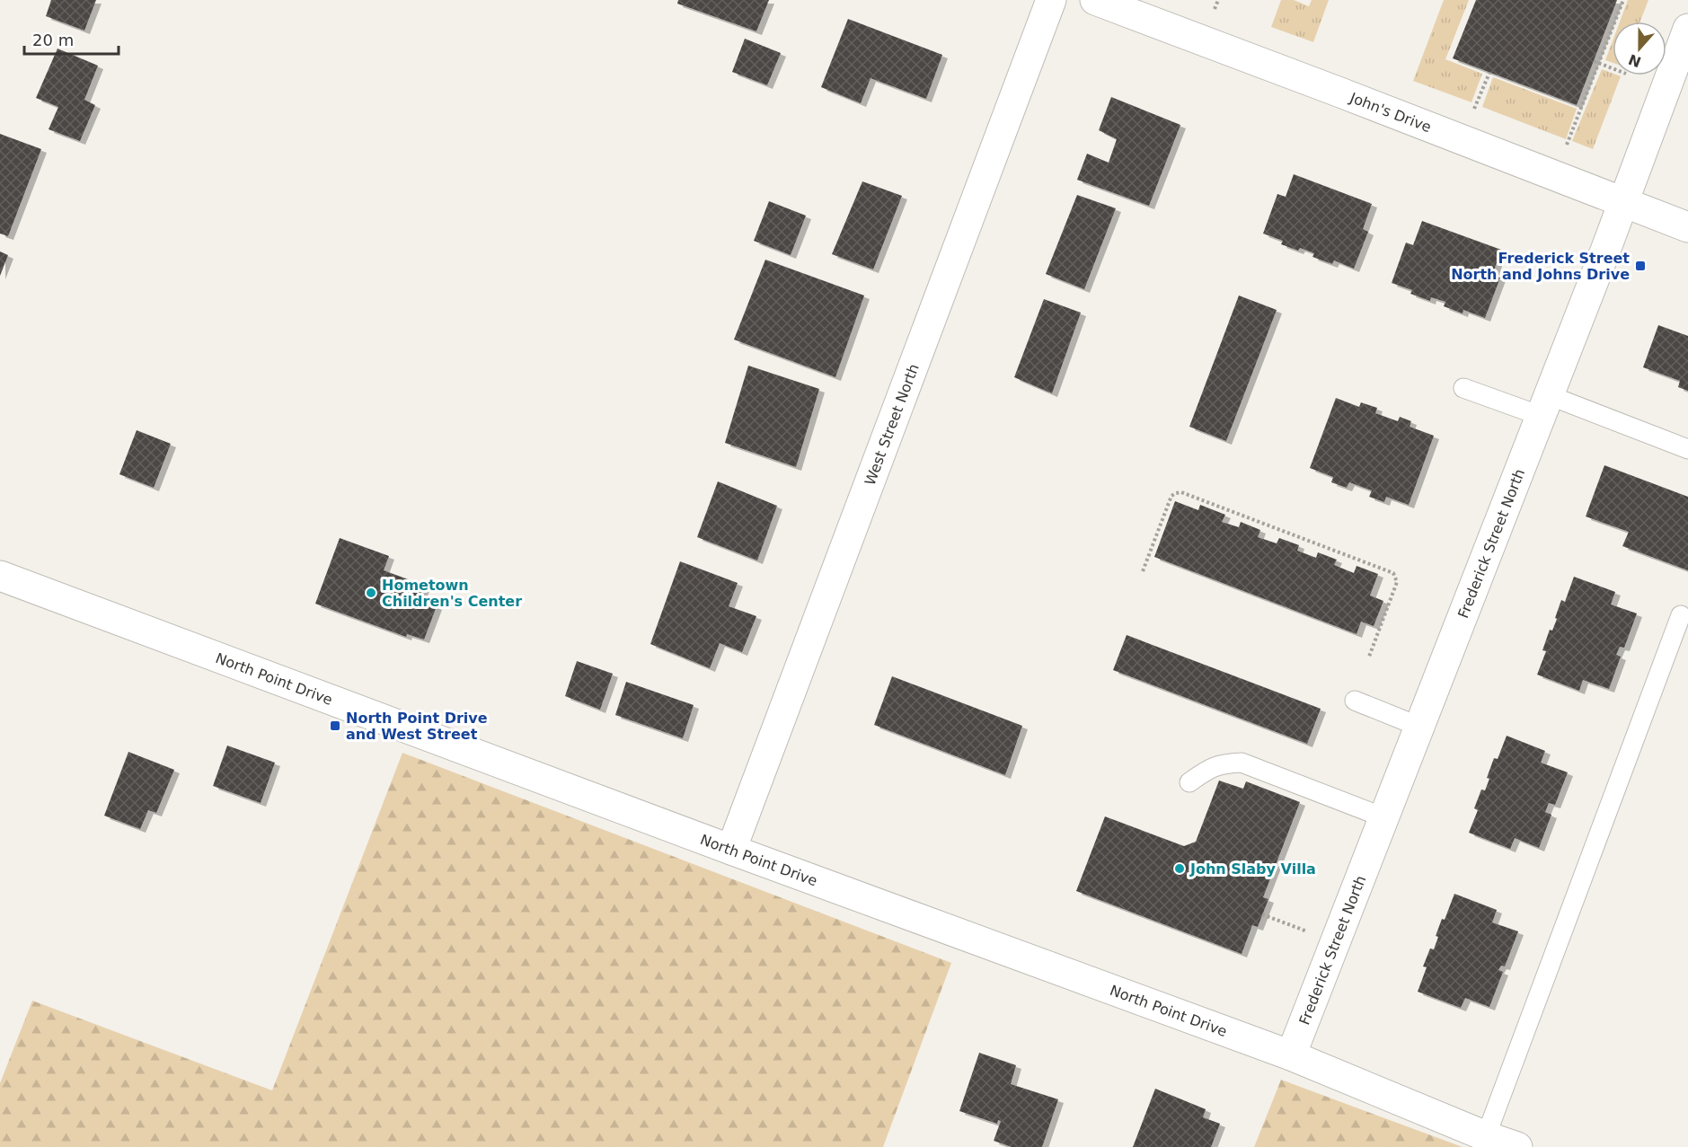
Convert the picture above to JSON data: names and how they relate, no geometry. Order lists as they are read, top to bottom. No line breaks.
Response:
{"streets":{"street":["John's Drive","West Street North","Frederick Street North","North Point Drive"]},"crossings":[["John's Drive","Frederick Street North"],["West Street North","North Point Drive"],["Frederick Street North","North Point Drive"]],"places":{"transit":["Frederick Street North and Johns Drive","North Point Drive and West Street"],"other":["Hometown Children's Center","John Slaby Villa"]},"scale_bar":"20 m","north":"bottom"}
